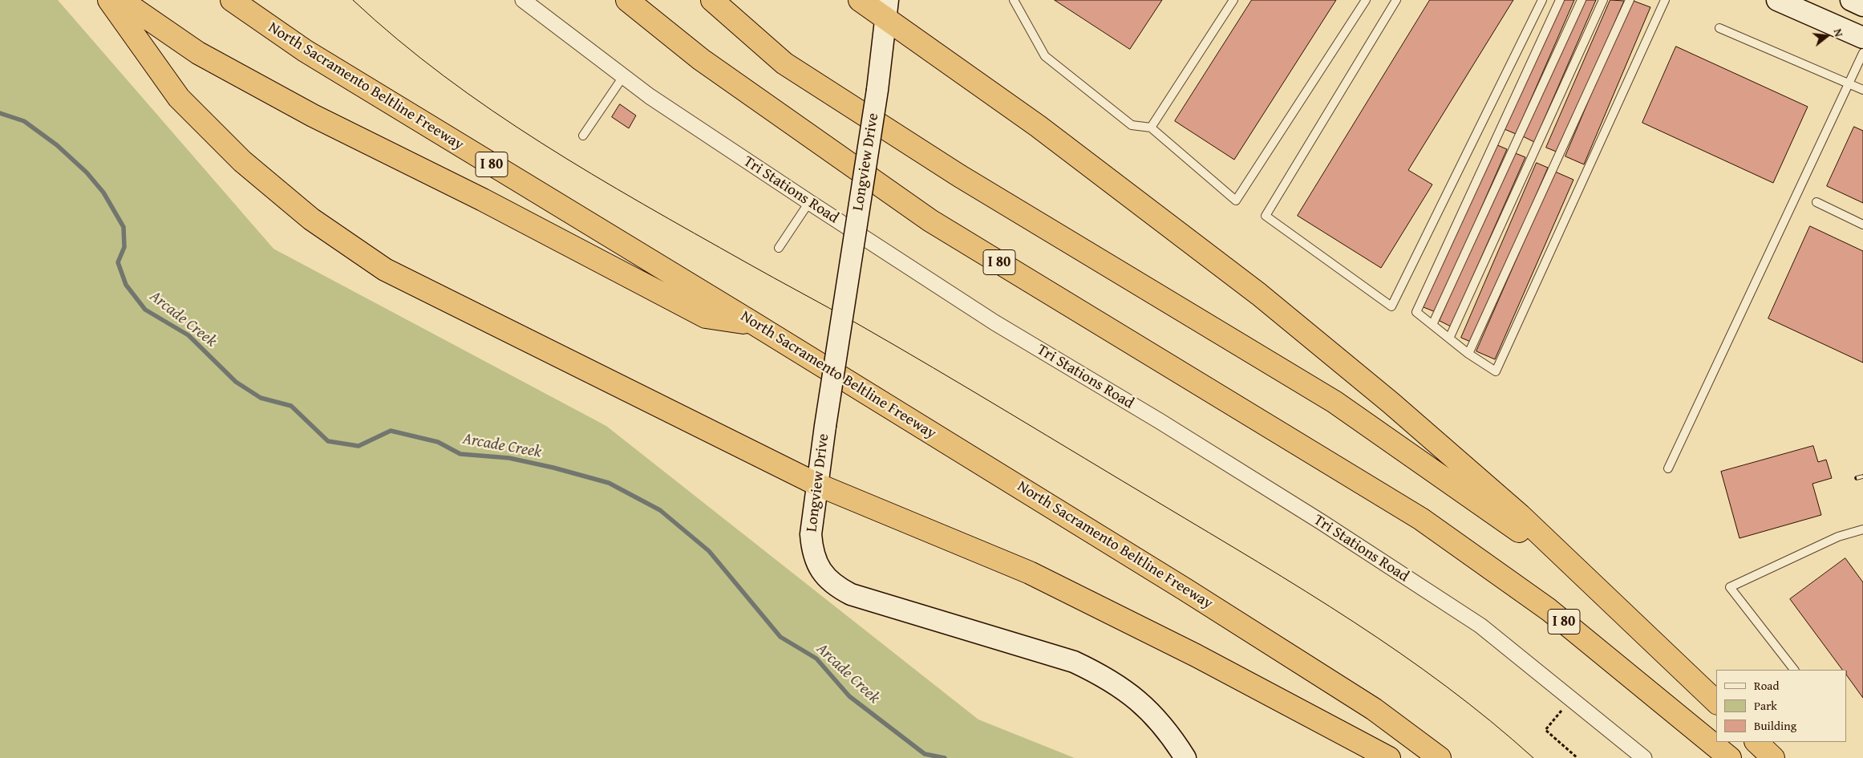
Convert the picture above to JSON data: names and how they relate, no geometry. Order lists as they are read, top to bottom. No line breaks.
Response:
{"streets":{"highway":["North Sacramento Beltline Freeway","I 80"],"main road":["Longview Drive"],"street":["Tri Stations Road"]},"water":["Arcade Creek"],"legend":["Road","Park","Building"],"north":"right"}
